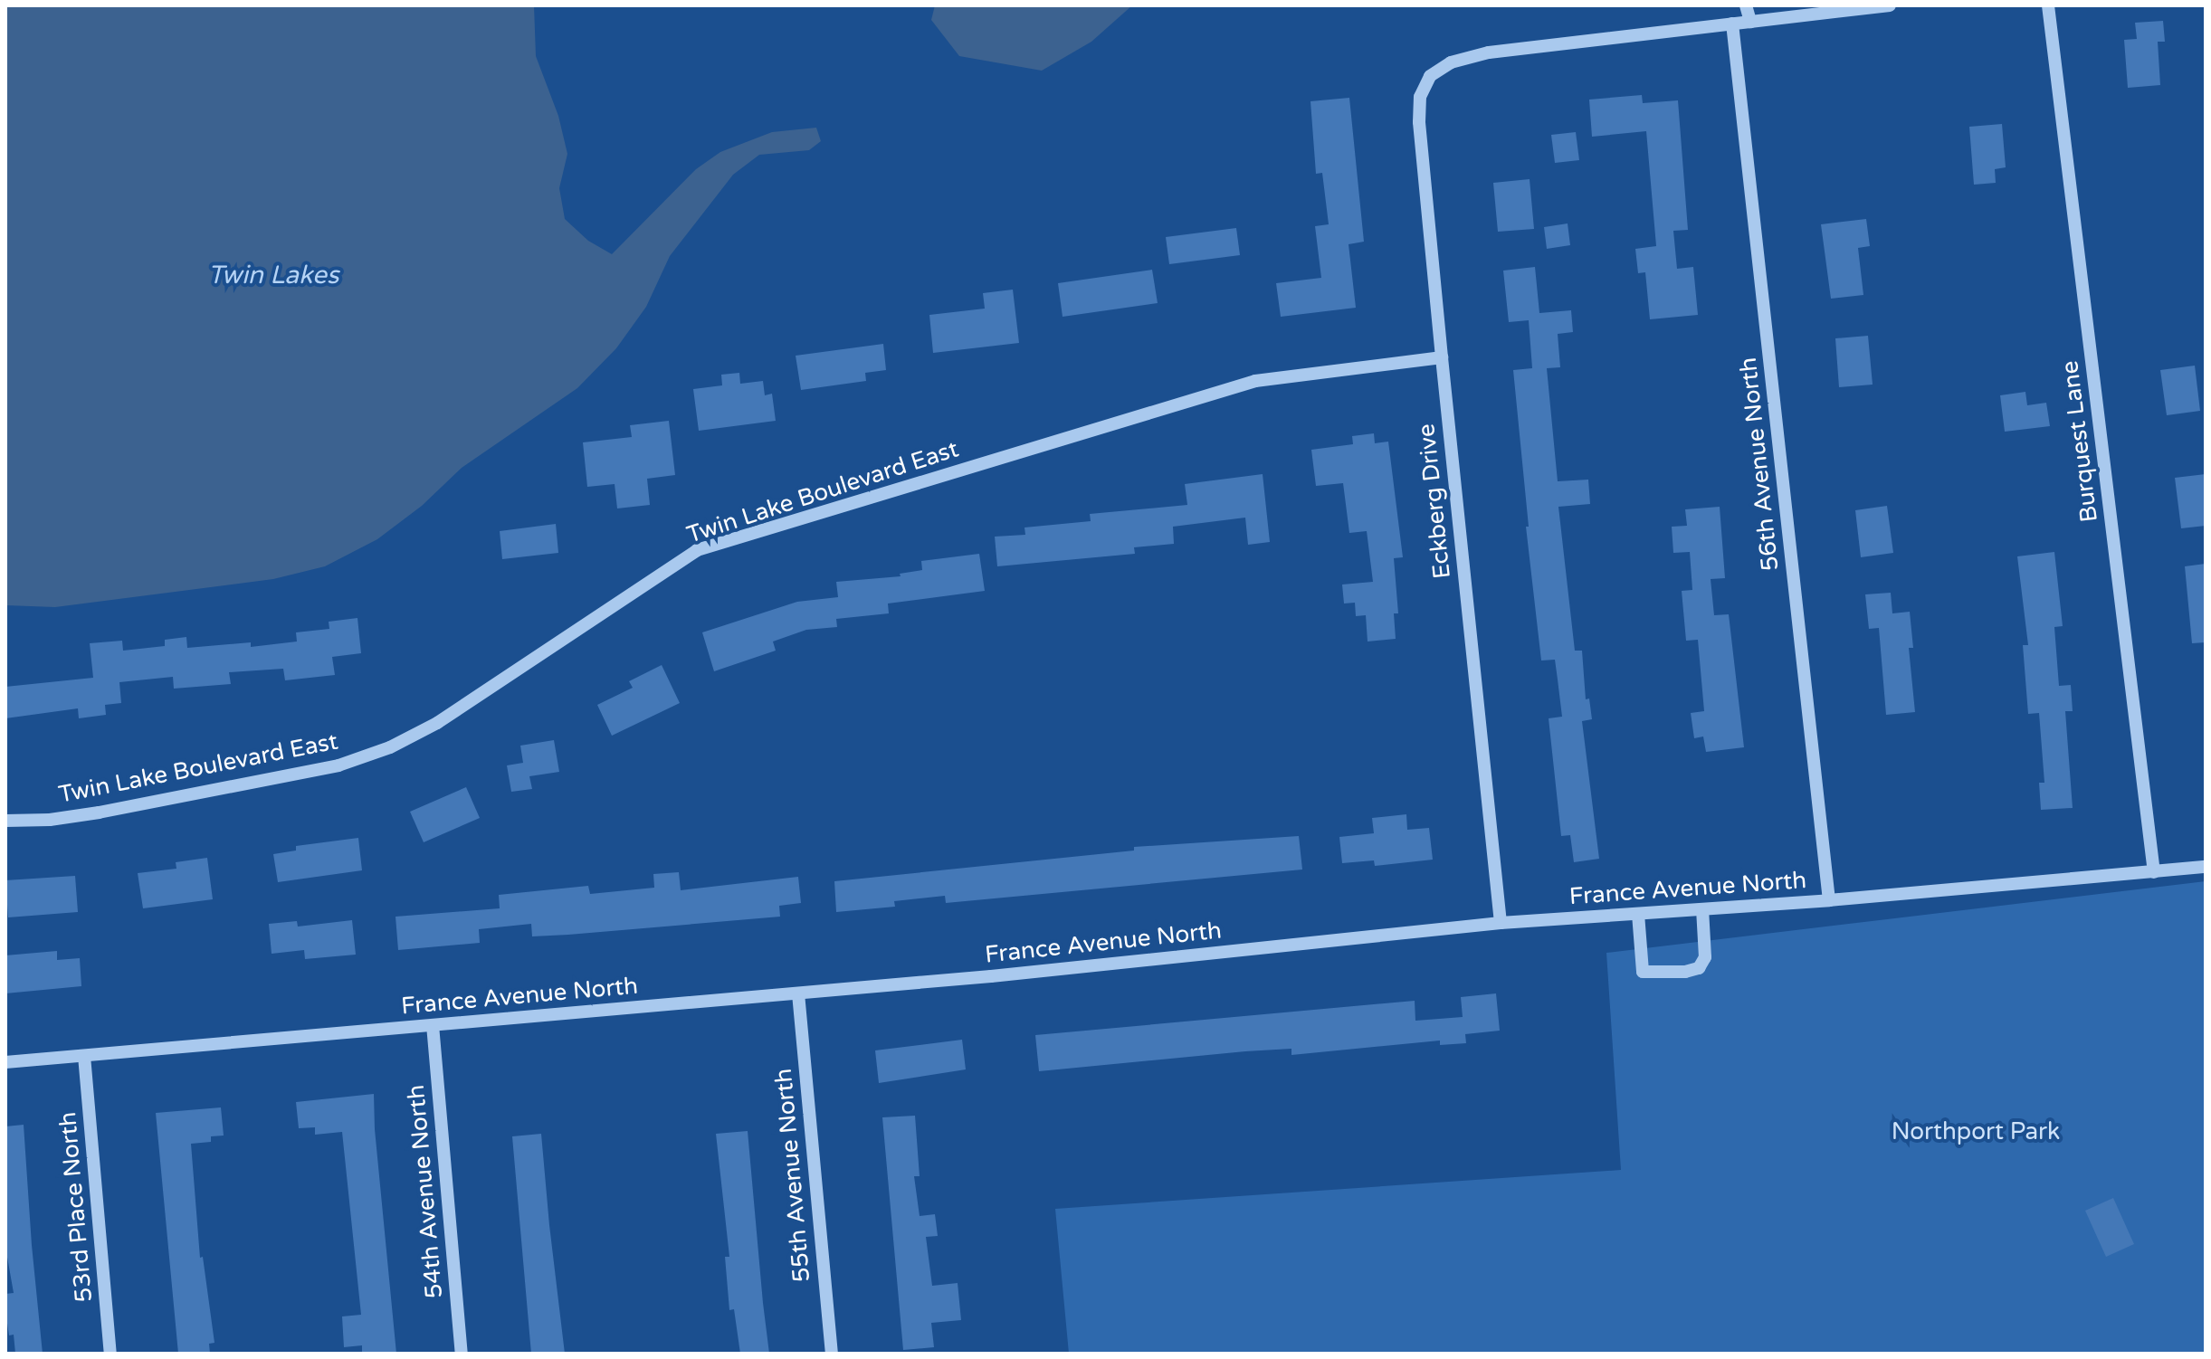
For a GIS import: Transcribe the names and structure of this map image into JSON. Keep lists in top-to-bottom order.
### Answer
{
  "streets": {
    "street": [
      "Burquest Lane",
      "56th Avenue North",
      "Twin Lake Boulevard East",
      "Eckberg Drive",
      "France Avenue North",
      "55th Avenue North",
      "54th Avenue North",
      "53rd Place North"
    ]
  },
  "crossings": [
    ["Burquest Lane", "France Avenue North"],
    ["56th Avenue North", "Eckberg Drive"],
    ["56th Avenue North", "France Avenue North"],
    ["Twin Lake Boulevard East", "Eckberg Drive"],
    ["Eckberg Drive", "France Avenue North"],
    ["France Avenue North", "55th Avenue North"],
    ["France Avenue North", "54th Avenue North"],
    ["France Avenue North", "53rd Place North"]
  ],
  "water": ["Twin Lakes"],
  "parks": ["Northport Park"]
}
